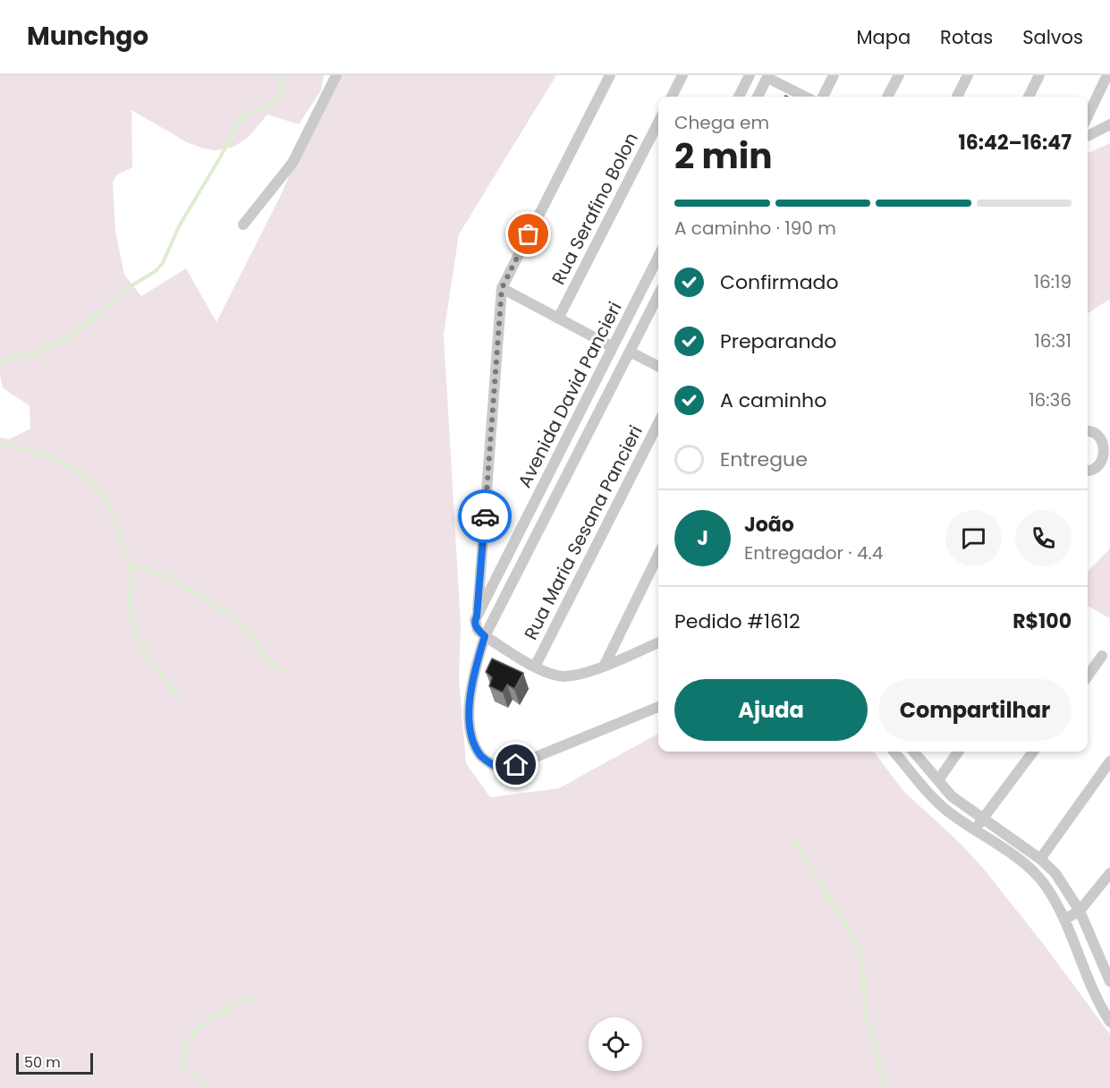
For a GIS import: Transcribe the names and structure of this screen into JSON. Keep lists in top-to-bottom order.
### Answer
{
  "streets": {
    "street": ["Rua Serafino Bolon", "Avenida David Pancieri", "Rua Maria Sesana Pancieri"]
  },
  "scale_bar": "50 m",
  "page": {
    "header": "Munchgo",
    "nav": ["Mapa", "Rotas", "Salvos"],
    "heading": ["2 min", "Chega em", "16:42–16:47"],
    "panel": [
      "João",
      "Entregador · 4.4",
      "Pedido #1612",
      "R$100"
    ],
    "bar": "A caminho · 190 m",
    "list": [
      ["Confirmado", "16:19"],
      ["Preparando", "16:31"],
      ["A caminho", "16:36"],
      "Entregue"
    ],
    "round": "J",
    "buttons": ["Ajuda", "Compartilhar"],
    "scale": "50 m"
  }
}
